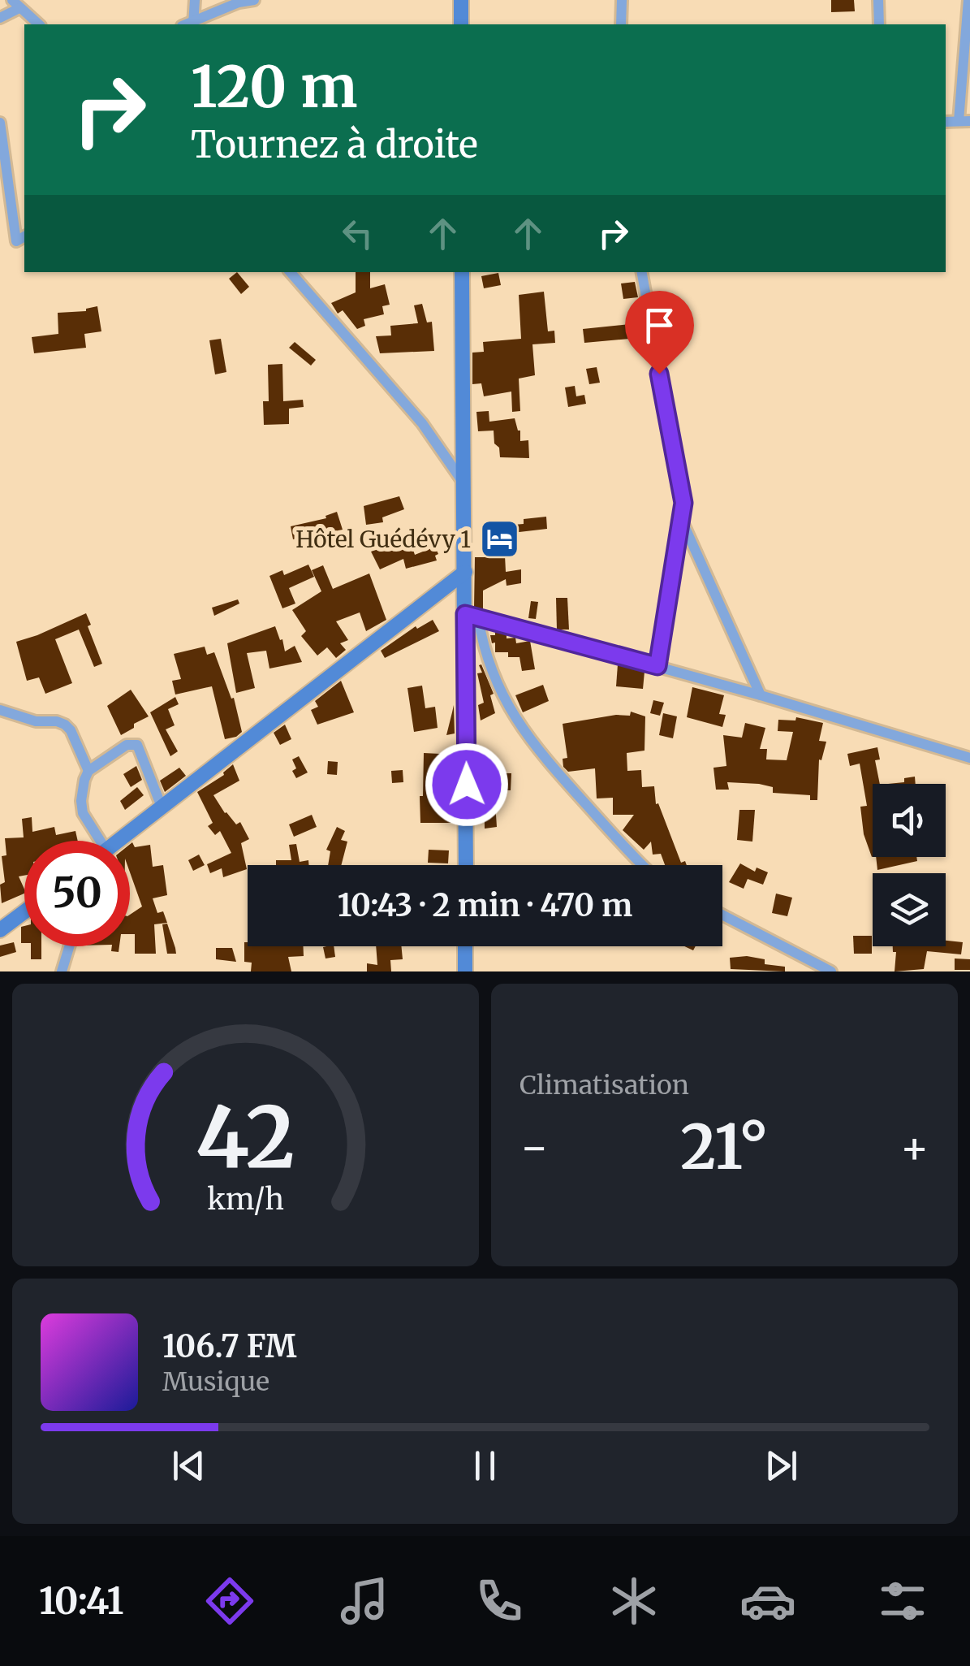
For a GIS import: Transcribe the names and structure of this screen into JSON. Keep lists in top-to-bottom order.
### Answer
{
  "places": {
    "hotel": ["Hôtel Guédévy 1"]
  },
  "page": {
    "turn": ["120 m", "Tournez à droite"],
    "limit": "50",
    "trip": "10:43 · 2 min · 470 m",
    "tile": "Climatisation",
    "heat": ["−", "21°", "+"],
    "song": ["106.7 FM", "Musique"],
    "tabs": "10:41",
    "gauge": ["42", "km/h"]
  }
}
